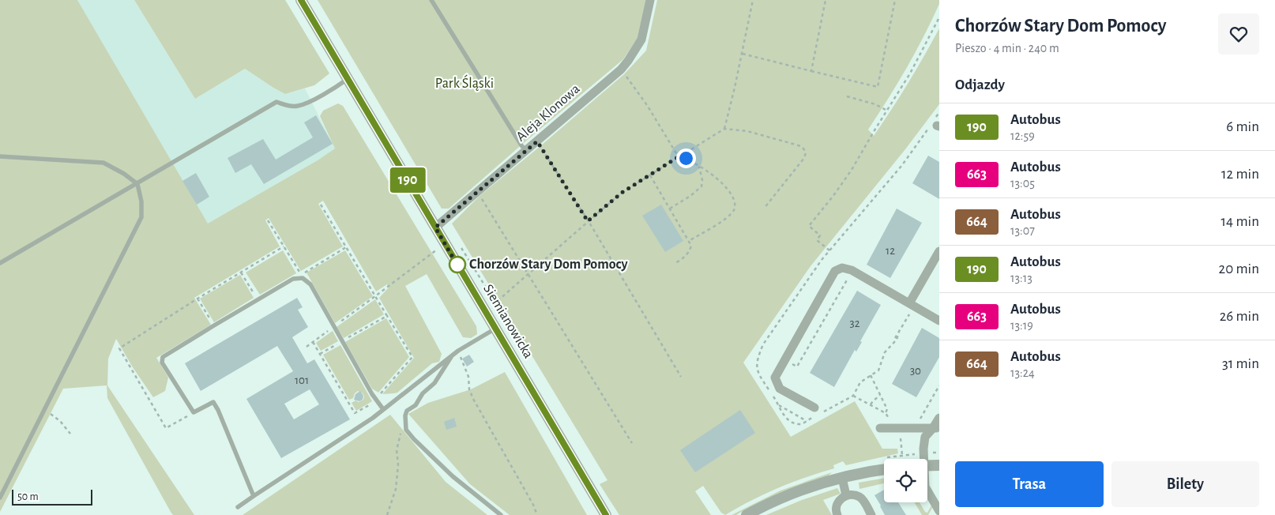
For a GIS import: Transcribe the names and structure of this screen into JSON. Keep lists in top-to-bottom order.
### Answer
{
  "streets": {
    "street": ["Aleja Klonowa", "Siemianowicka"]
  },
  "crossings": [
    ["Aleja Klonowa", "Siemianowicka"]
  ],
  "parks": ["Park Śląski"],
  "places": ["Chorzów Stary Dom Pomocy"],
  "lines": ["bus line 190"],
  "house_numbers": [
    "12",
    "32",
    "30",
    "101"
  ],
  "scale_bar": "50 m",
  "page": {
    "on_map": "190",
    "heading": [
      ["Chorzów Stary Dom Pomocy", "Pieszo · 4 min · 240 m"],
      "Odjazdy"
    ],
    "list": [
      {
        "mark": "190",
        "name": "Autobus",
        "note": "12:59",
        "value": "6 min"
      },
      {
        "mark": "663",
        "name": "Autobus",
        "note": "13:05",
        "value": "12 min"
      },
      {
        "mark": "664",
        "name": "Autobus",
        "note": "13:07",
        "value": "14 min"
      },
      {
        "mark": "190",
        "name": "Autobus",
        "note": "13:13",
        "value": "20 min"
      },
      {
        "mark": "663",
        "name": "Autobus",
        "note": "13:19",
        "value": "26 min"
      },
      {
        "mark": "664",
        "name": "Autobus",
        "note": "13:24",
        "value": "31 min"
      }
    ],
    "buttons": ["Trasa", "Bilety"],
    "scale": "50 m"
  }
}
